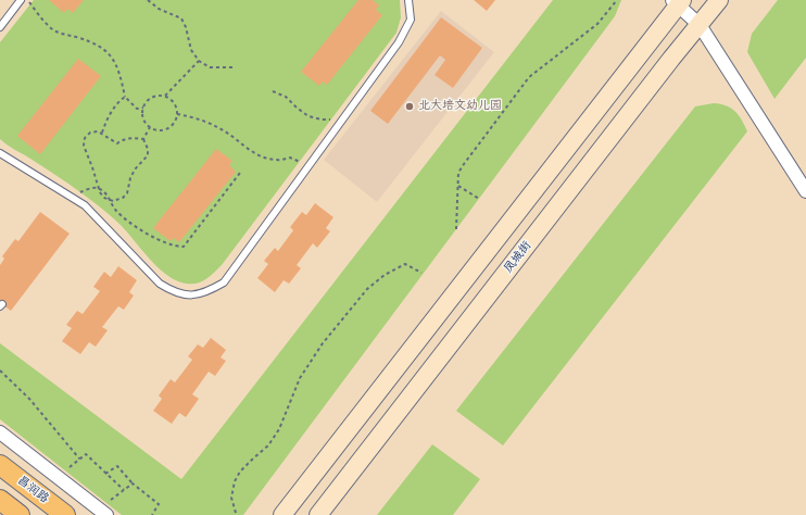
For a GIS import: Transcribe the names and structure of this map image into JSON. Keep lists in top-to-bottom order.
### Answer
{
  "streets": {
    "main road": ["凤城街", "昌润路"]
  },
  "places": ["北大培文幼儿园"]
}
